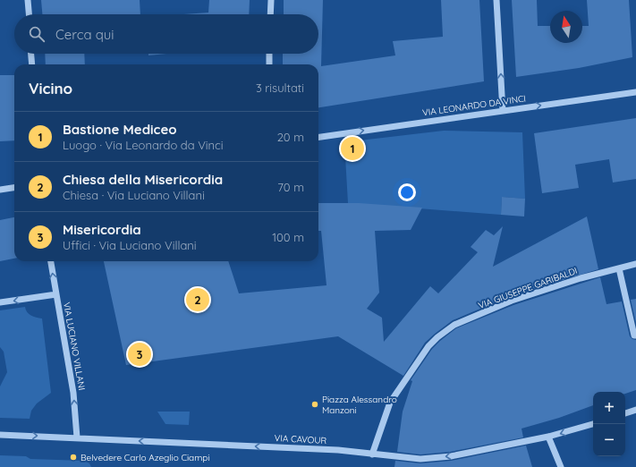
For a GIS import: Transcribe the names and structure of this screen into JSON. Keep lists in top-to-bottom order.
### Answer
{
  "streets": {
    "street": [
      "VIA LEONARDO DA VINCI",
      "VIA GIUSEPPE GARIBALDI",
      "VIA LUCIANO VILLANI",
      "VIA CAVOUR"
    ]
  },
  "crossings": [
    ["VIA GIUSEPPE GARIBALDI", "VIA CAVOUR"],
    ["VIA LUCIANO VILLANI", "VIA CAVOUR"]
  ],
  "one_way": ["VIA LEONARDO DA VINCI", "VIA LUCIANO VILLANI"],
  "places": ["Piazza Alessandro Manzoni", "Belvedere Carlo Azeglio Ciampi"],
  "north": "top",
  "page": {
    "search": "Cerca qui",
    "heading": ["Vicino", "3 risultati"],
    "list": [
      {
        "mark": "1",
        "name": "Bastione Mediceo",
        "note": "Luogo · Via Leonardo da Vinci",
        "value": "20 m"
      },
      {
        "mark": "2",
        "name": "Chiesa della Misericordia",
        "note": "Chiesa · Via Luciano Villani",
        "value": "70 m"
      },
      {
        "mark": "3",
        "name": "Misericordia",
        "note": "Uffici · Via Luciano Villani",
        "value": "100 m"
      }
    ],
    "pins": ["1", "2", "3"],
    "map_buttons": ["+", "−"]
  }
}
